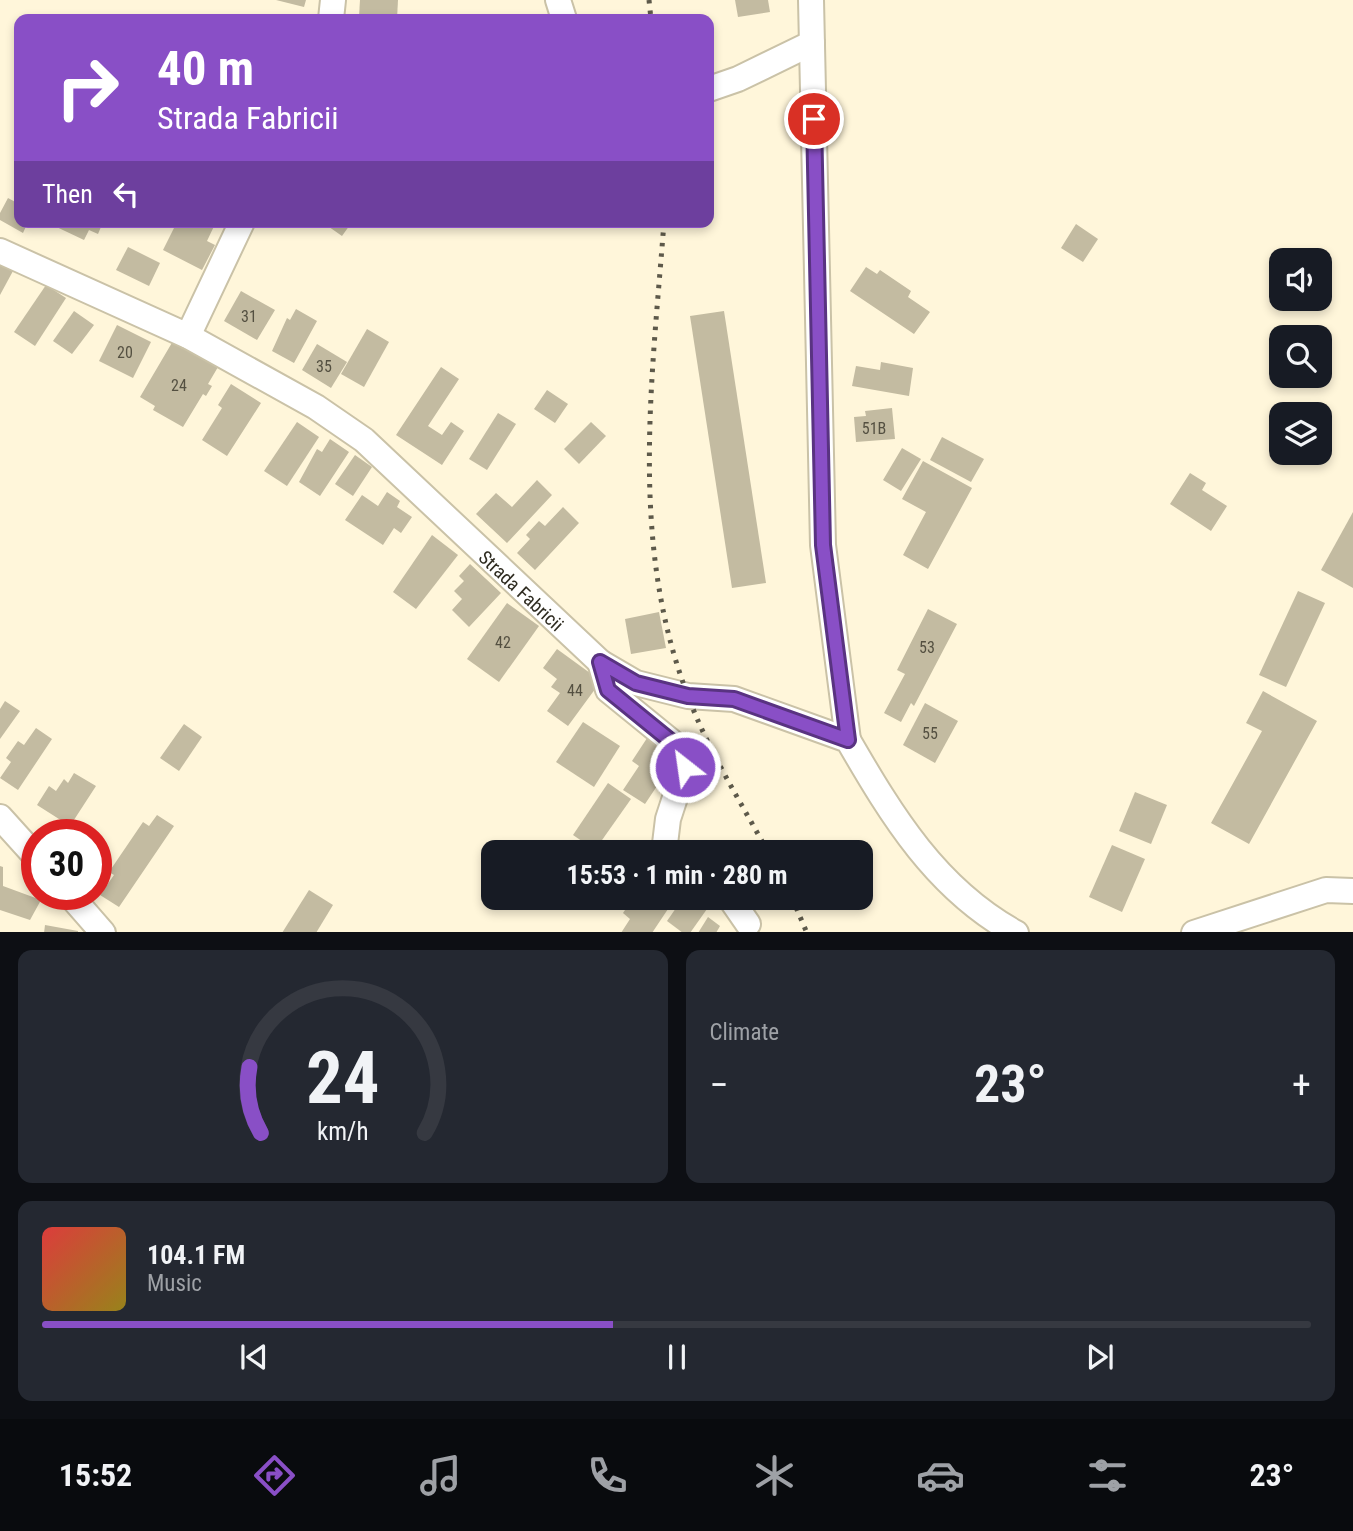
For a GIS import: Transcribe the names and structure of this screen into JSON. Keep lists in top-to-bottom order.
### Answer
{
  "streets": {
    "street": ["Strada Fabricii"]
  },
  "house_numbers": [
    "31",
    "20",
    "35",
    "24",
    "51B",
    "42",
    "53",
    "44",
    "55"
  ],
  "page": {
    "turn": ["40 m", "Strada Fabricii"],
    "then": "Then",
    "limit": "30",
    "trip": "15:53 · 1 min · 280 m",
    "tile": "Climate",
    "heat": ["−", "23°", "+"],
    "song": ["104.1 FM", "Music"],
    "tabs": ["15:52", "23°"],
    "gauge": ["24", "km/h"]
  }
}
